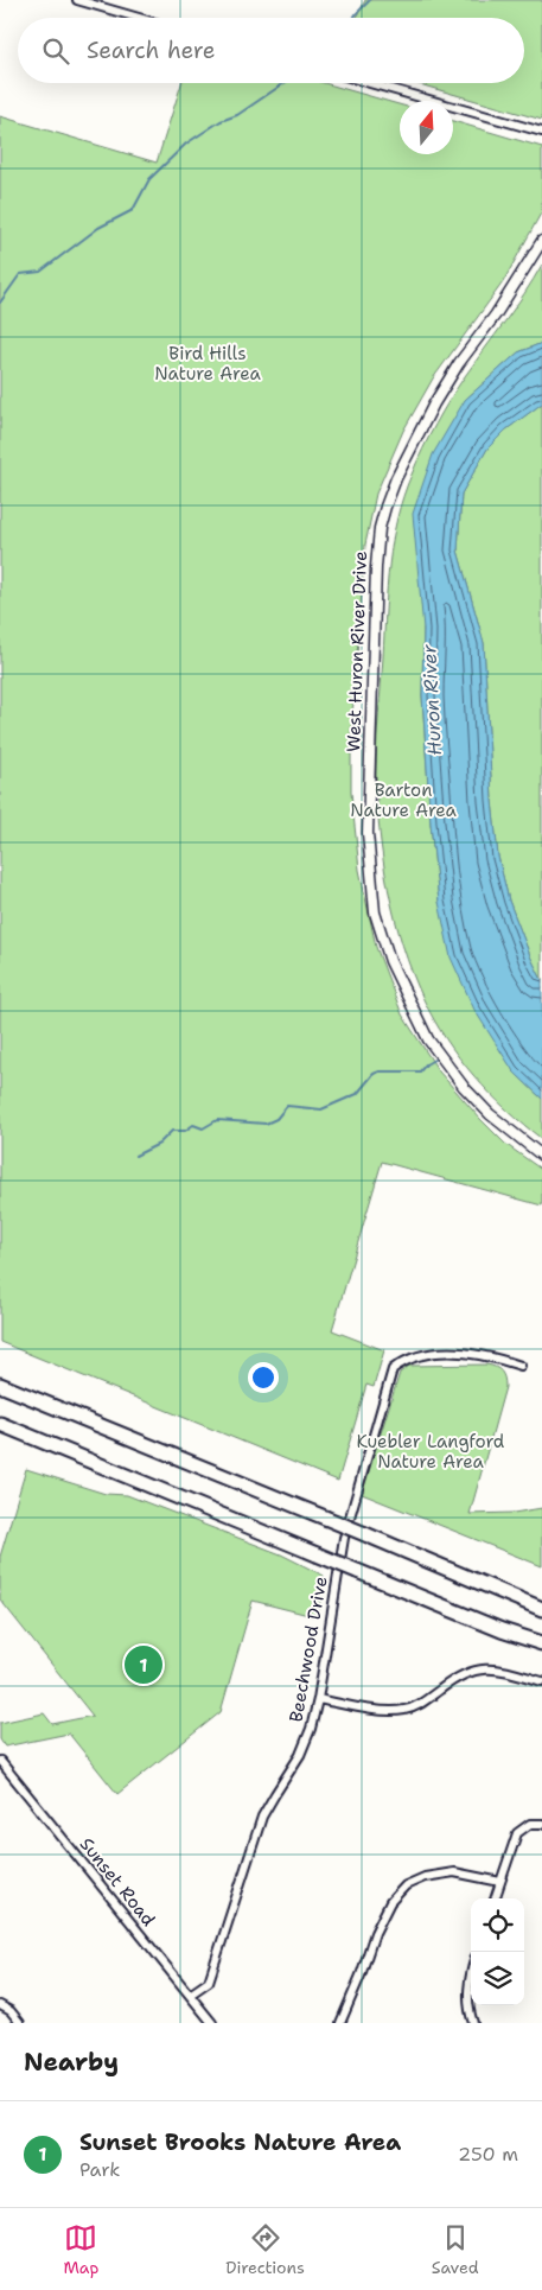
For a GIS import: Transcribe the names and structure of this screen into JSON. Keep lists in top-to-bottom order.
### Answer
{
  "streets": {
    "street": ["West Huron River Drive", "Beechwood Drive", "Sunset Road"]
  },
  "crossings": [
    ["Beechwood Drive", "Sunset Road"]
  ],
  "water": ["Huron River"],
  "parks": ["Bird Hills Nature Area", "Barton Nature Area", "Kuebler Langford Nature Area"],
  "north": "top",
  "page": {
    "search": "Search here",
    "pins": "1",
    "heading": "Nearby",
    "list": [
      {
        "mark": "1",
        "name": "Sunset Brooks Nature Area",
        "note": "Park",
        "value": "250 m"
      }
    ],
    "nav": ["Map", "Directions", "Saved"]
  }
}
